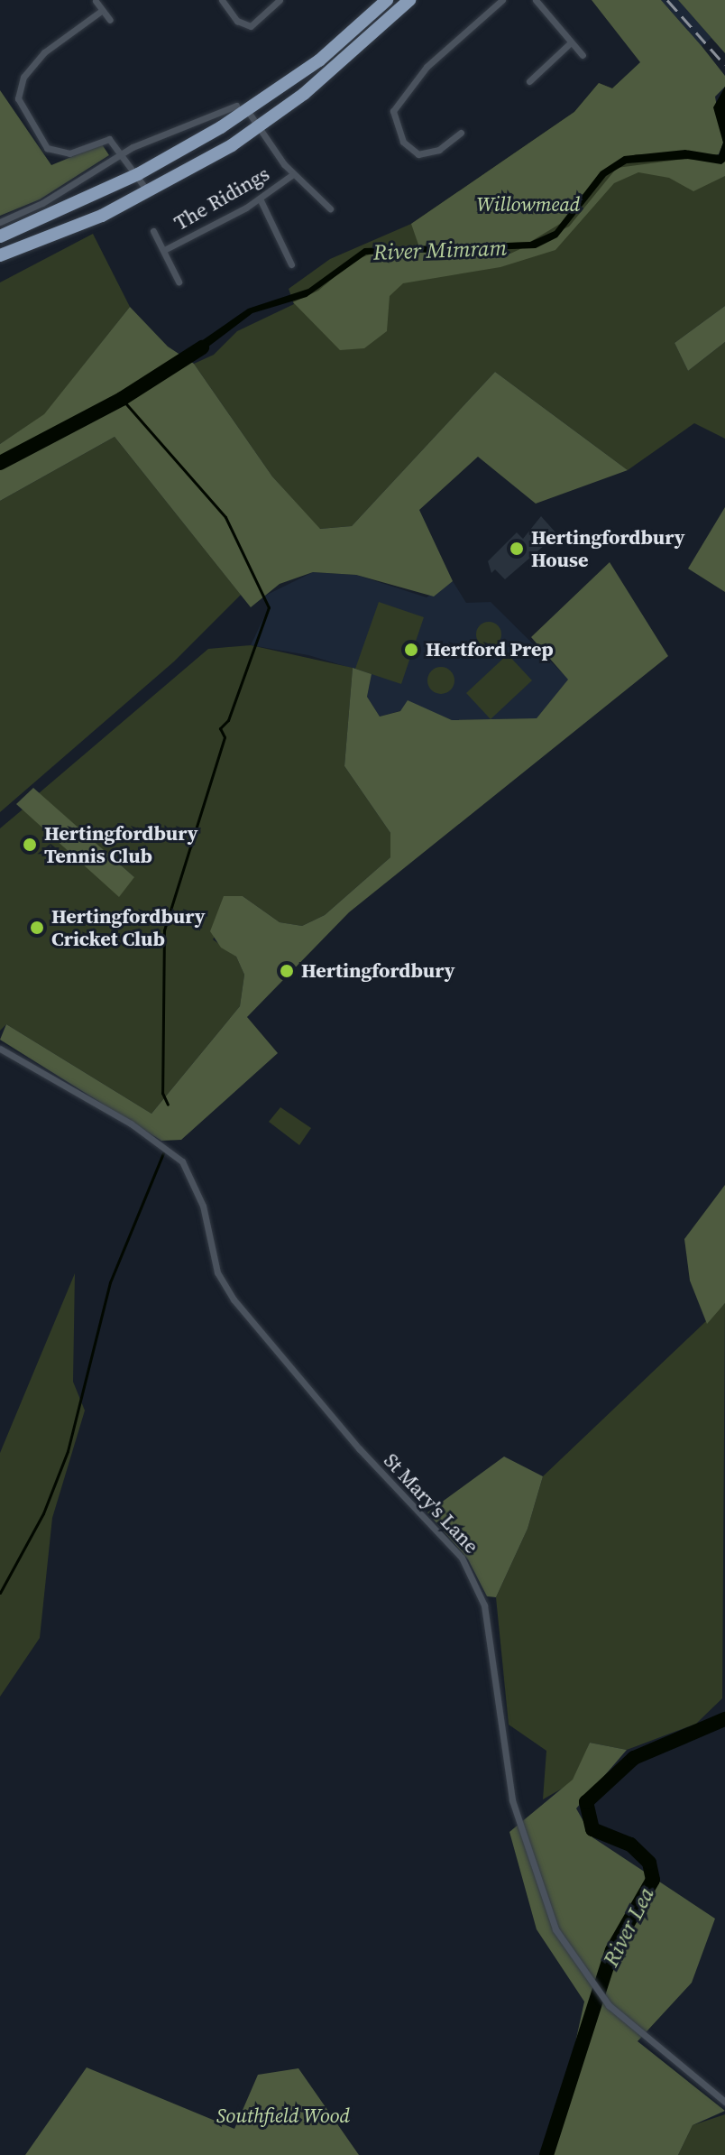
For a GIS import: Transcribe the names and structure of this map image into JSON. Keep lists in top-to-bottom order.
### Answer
{
  "streets": {
    "street": ["The Ridings", "St Mary's Lane"]
  },
  "water": ["River Mimram", "River Lea"],
  "parks": ["Willowmead", "Southfield Wood"],
  "places": [
    "Hertingfordbury House",
    "Hertford Prep",
    "Hertingfordbury Tennis Club",
    "Hertingfordbury Cricket Club",
    "Hertingfordbury"
  ]
}
